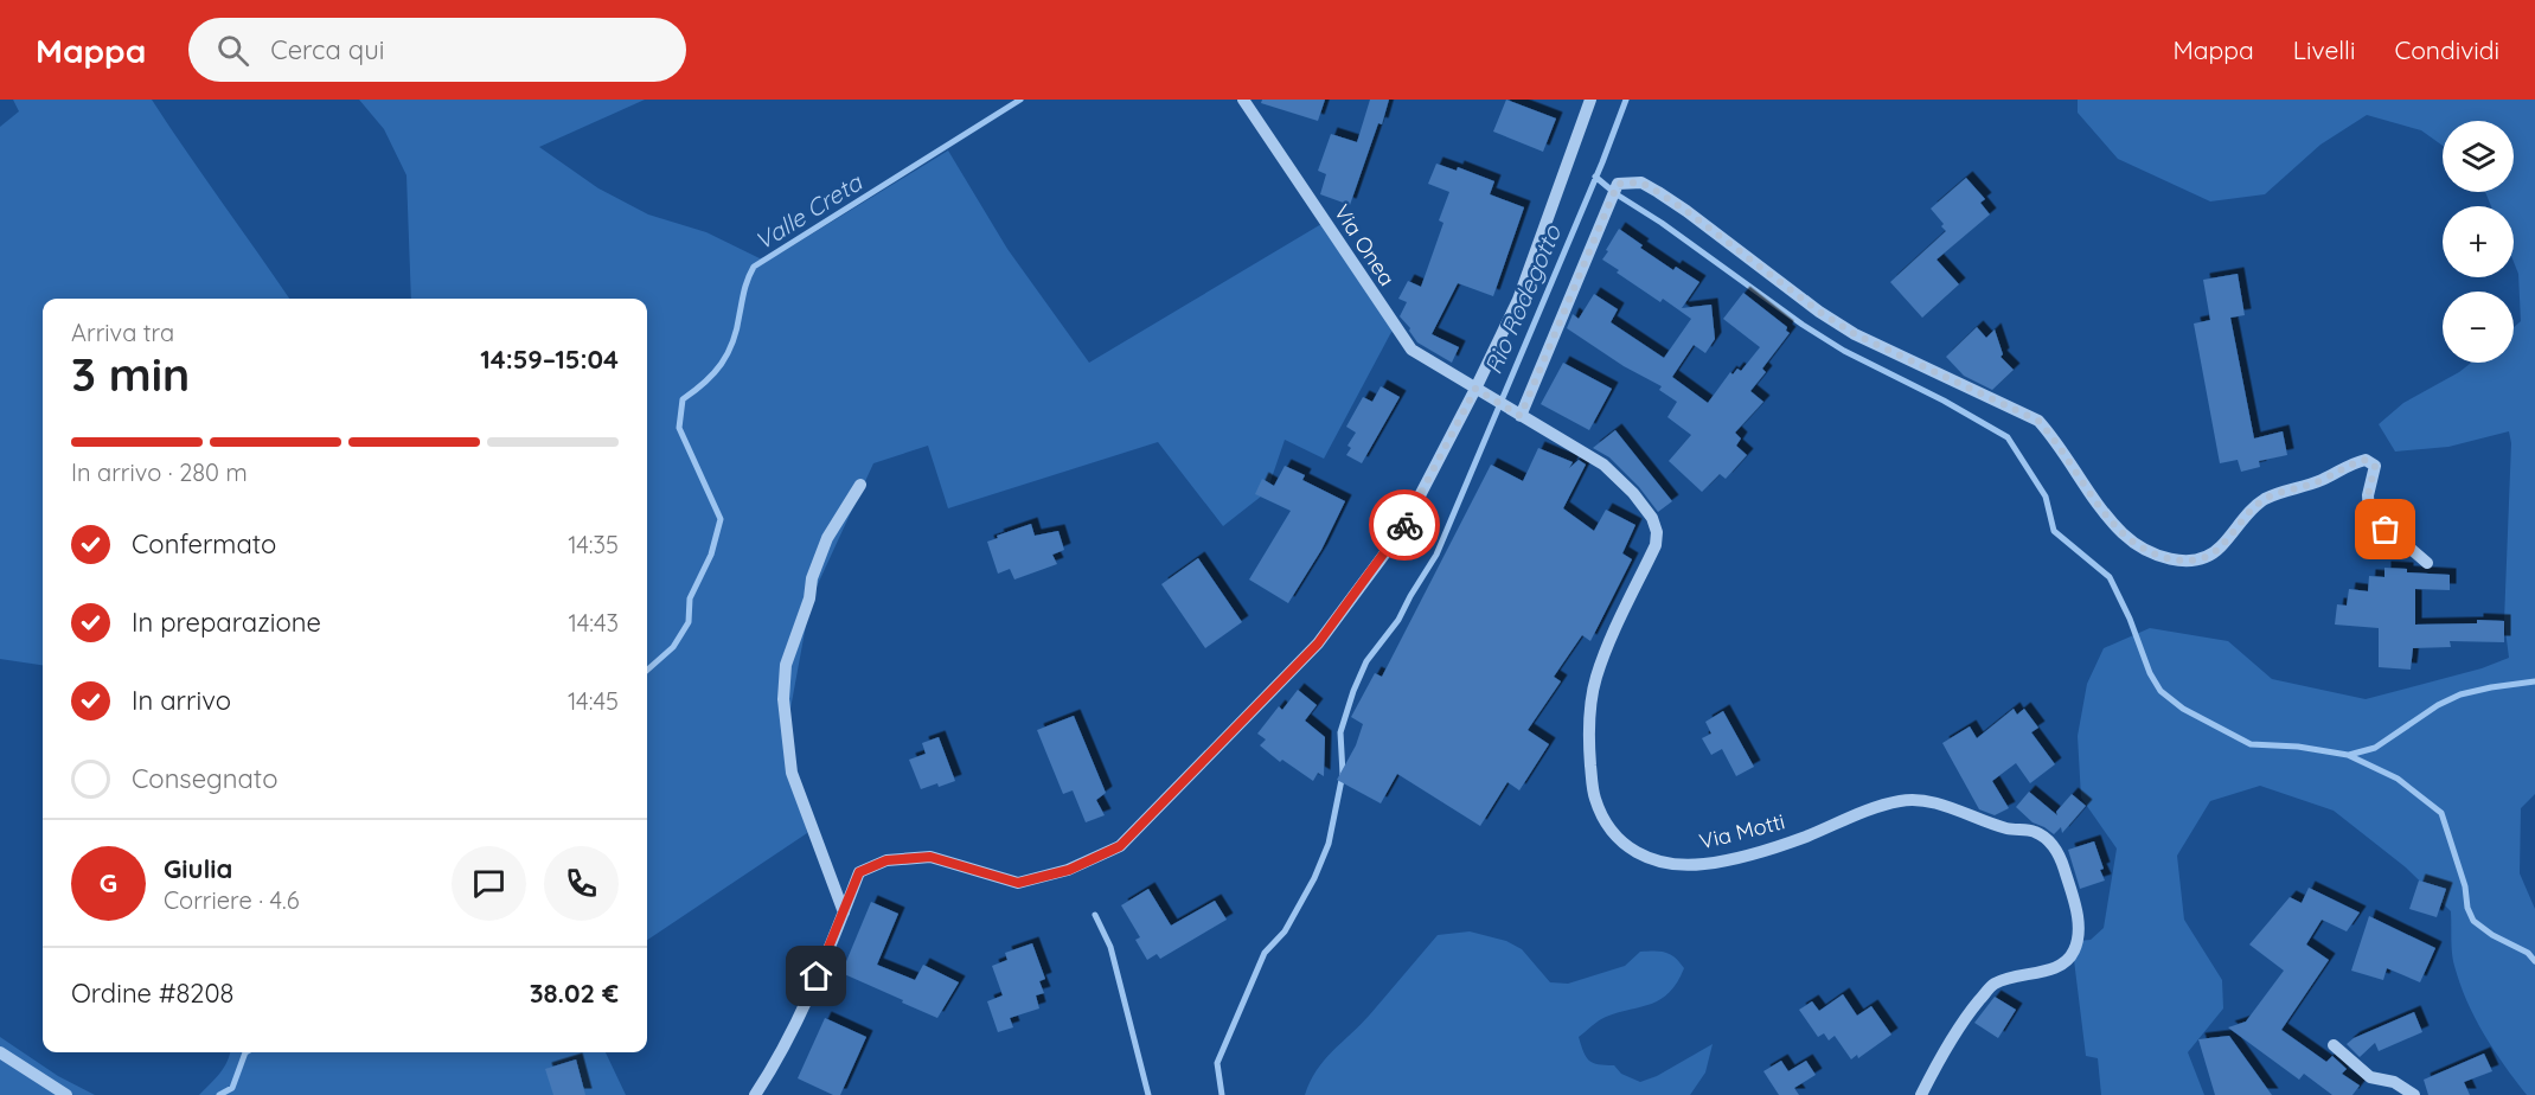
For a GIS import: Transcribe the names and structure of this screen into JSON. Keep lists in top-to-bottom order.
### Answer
{
  "streets": {
    "street": ["Via Onea", "Via Motti"]
  },
  "crossings": [
    ["Via Onea", "Via Motti"]
  ],
  "water": ["Valle Creta", "Rio Rodegotto"],
  "page": {
    "header": "Mappa",
    "search": "Cerca qui",
    "nav": ["Mappa", "Livelli", "Condividi"],
    "map_buttons": ["+", "−"],
    "heading": ["3 min", "Arriva tra", "14:59–15:04"],
    "panel": [
      "Giulia",
      "Corriere · 4.6",
      "Ordine #8208",
      "38.02 €"
    ],
    "bar": "In arrivo · 280 m",
    "list": [
      ["Confermato", "14:35"],
      ["In preparazione", "14:43"],
      ["In arrivo", "14:45"],
      "Consegnato"
    ],
    "round": "G"
  }
}
